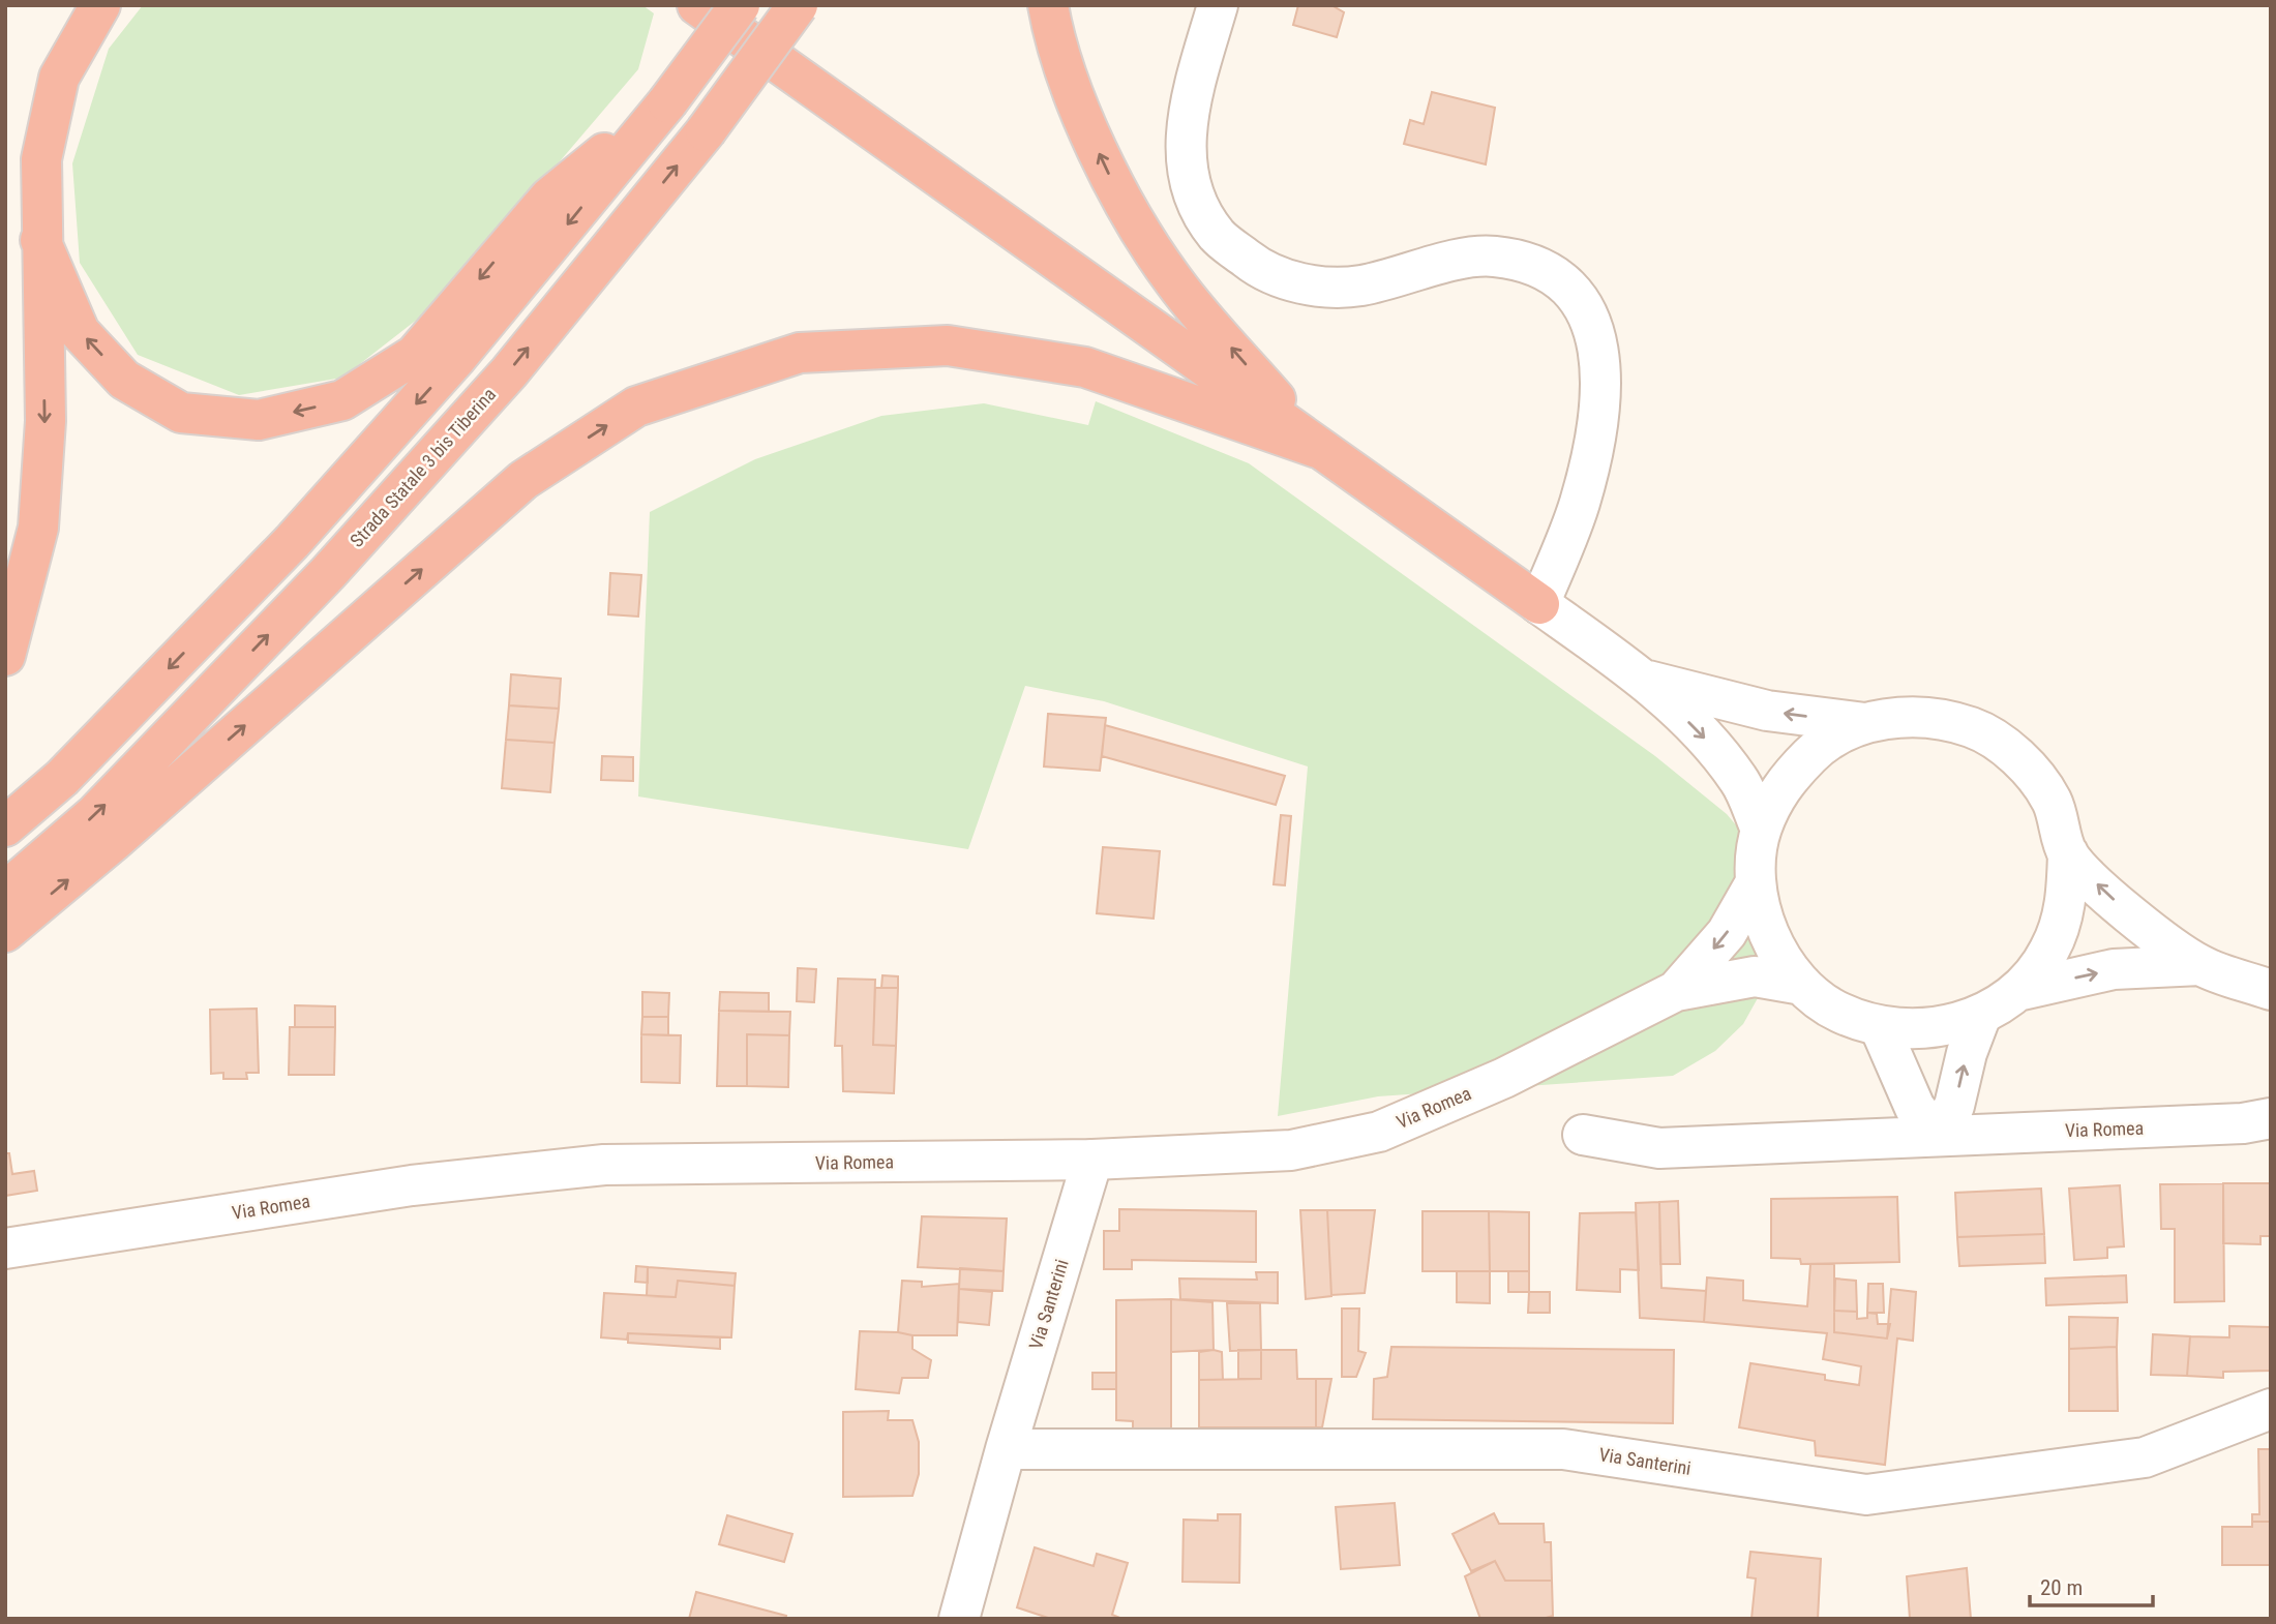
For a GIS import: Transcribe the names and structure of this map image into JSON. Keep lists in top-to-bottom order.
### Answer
{
  "streets": {
    "highway": ["Strada Statale 3 bis Tiberina"],
    "main road": ["Via Romea", "Via Santerini"]
  },
  "crossings": [
    ["Via Romea", "Via Santerini"]
  ],
  "scale_bar": "20 m"
}
